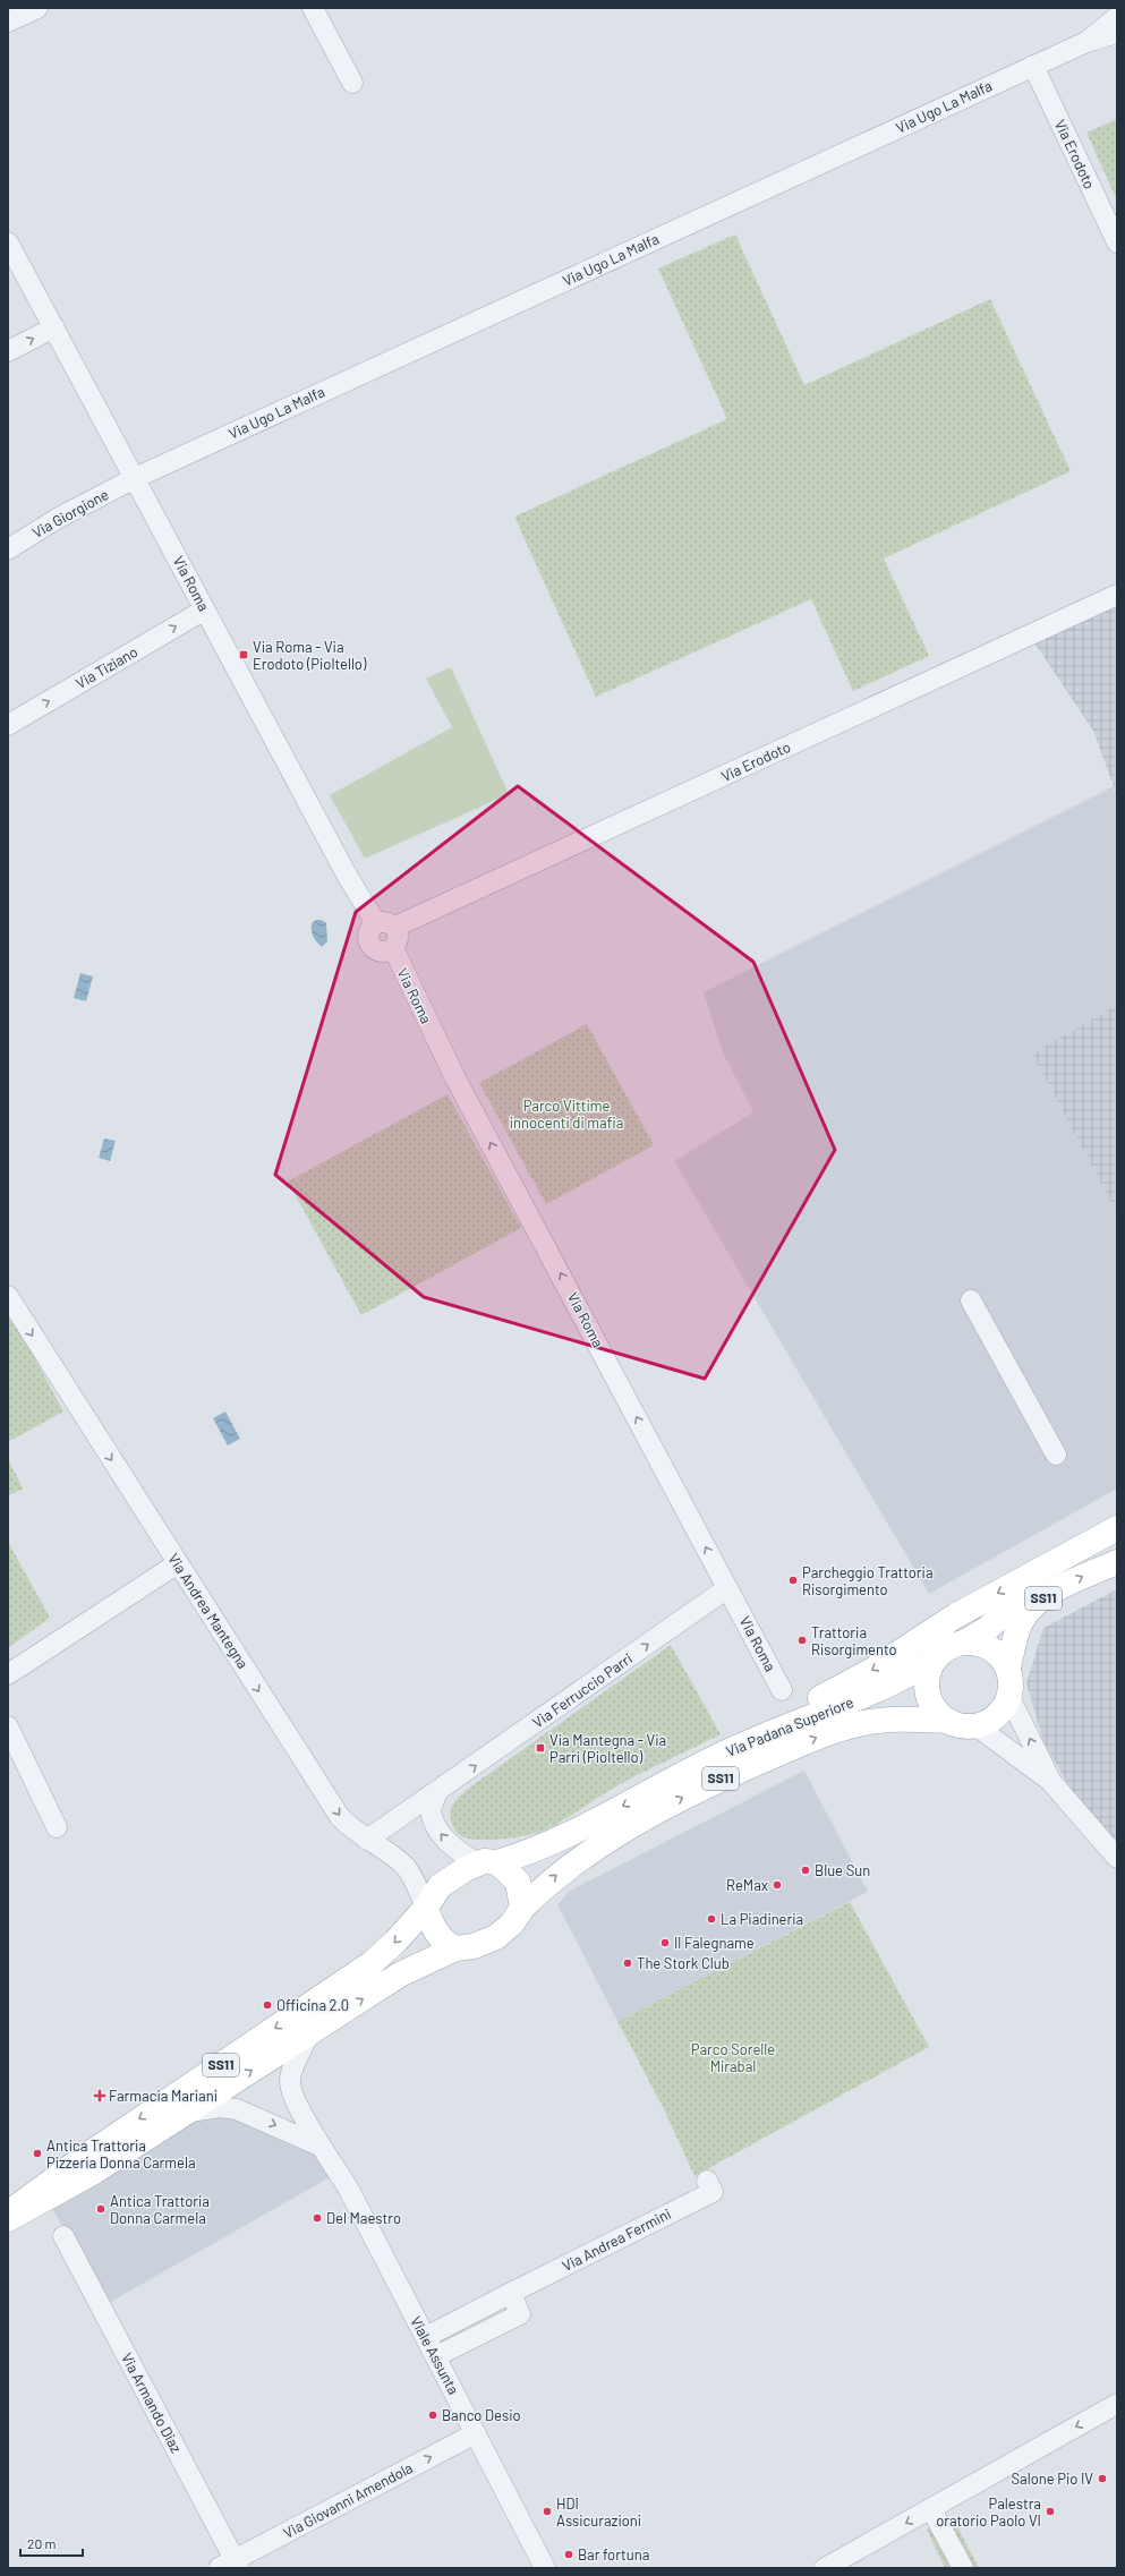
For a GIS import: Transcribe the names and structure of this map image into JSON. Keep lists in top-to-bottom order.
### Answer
{
  "streets": {
    "main road": ["SS11", "Via Padana Superiore"],
    "street": [
      "Via Ugo La Malfa",
      "Via Erodoto",
      "Via Giorgione",
      "Via Roma",
      "Via Tiziano",
      "Via Andrea Mantegna",
      "Via Ferruccio Parri",
      "Via Andrea Fermini",
      "Viale Assunta",
      "Via Armando Diaz",
      "Via Giovanni Amendola"
    ]
  },
  "crossings": [
    ["Via Ugo La Malfa", "Via Erodoto"],
    ["Via Ugo La Malfa", "Via Giorgione"],
    ["Via Ugo La Malfa", "Via Roma"],
    ["Via Erodoto", "Via Roma"],
    ["Via Giorgione", "Via Roma"],
    ["Via Roma", "Via Tiziano"],
    ["Via Roma", "Via Ferruccio Parri"],
    ["SS11", "Via Andrea Mantegna"],
    ["SS11", "Via Padana Superiore"],
    ["SS11", "Viale Assunta"],
    ["Via Andrea Mantegna", "Via Ferruccio Parri"],
    ["Via Andrea Mantegna", "Via Padana Superiore"],
    ["Via Andrea Fermini", "Viale Assunta"],
    ["Viale Assunta", "Via Giovanni Amendola"],
    ["Via Armando Diaz", "Via Giovanni Amendola"]
  ],
  "one_way": [
    "Via Roma",
    "Via Tiziano",
    "Via Andrea Mantegna",
    "Via Ferruccio Parri",
    "Via Giovanni Amendola"
  ],
  "parks": ["Parco Vittime innocenti di mafia", "Parco Sorelle Mirabal"],
  "places": {
    "transit": ["Via Roma - Via Erodoto (Pioltello)", "Via Mantegna - Via Parri (Pioltello)"],
    "other": [
      "Parcheggio Trattoria Risorgimento",
      "Trattoria Risorgimento",
      "Blue Sun",
      "ReMax",
      "La Piadineria",
      "Il Falegname",
      "The Stork Club",
      "Officina 2.0",
      "Antica Trattoria Pizzeria Donna Carmela",
      "Antica Trattoria Donna Carmela",
      "Del Maestro",
      "Banco Desio",
      "Salone Pio IV",
      "HDI Assicurazioni",
      "Palestra oratorio Paolo VI",
      "Bar fortuna"
    ],
    "health": ["Farmacia Mariani"]
  },
  "scale_bar": "20 m"
}
